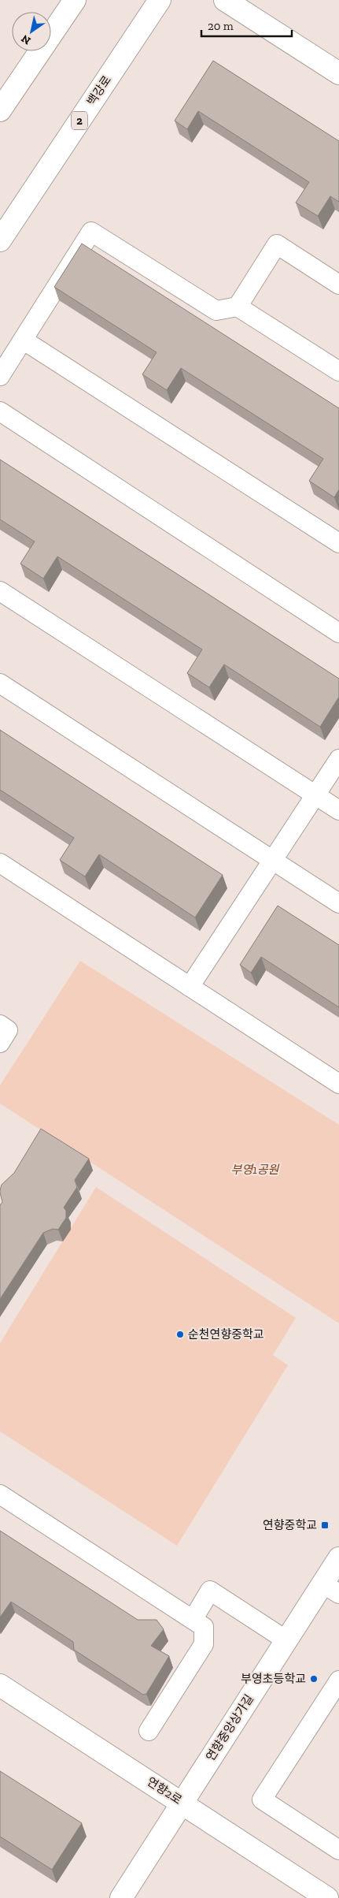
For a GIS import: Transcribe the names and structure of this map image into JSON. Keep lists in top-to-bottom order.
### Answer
{
  "streets": {
    "street": [
      "백강로",
      "2",
      "연향중앙상가길",
      "연향2로"
    ]
  },
  "crossings": [
    ["연향중앙상가길", "연향2로"]
  ],
  "parks": ["부영1공원"],
  "places": {
    "other": ["순천연향중학교", "부영초등학교"],
    "transit": ["연향중학교"]
  },
  "scale_bar": "20 m",
  "north": "bottom left"
}
